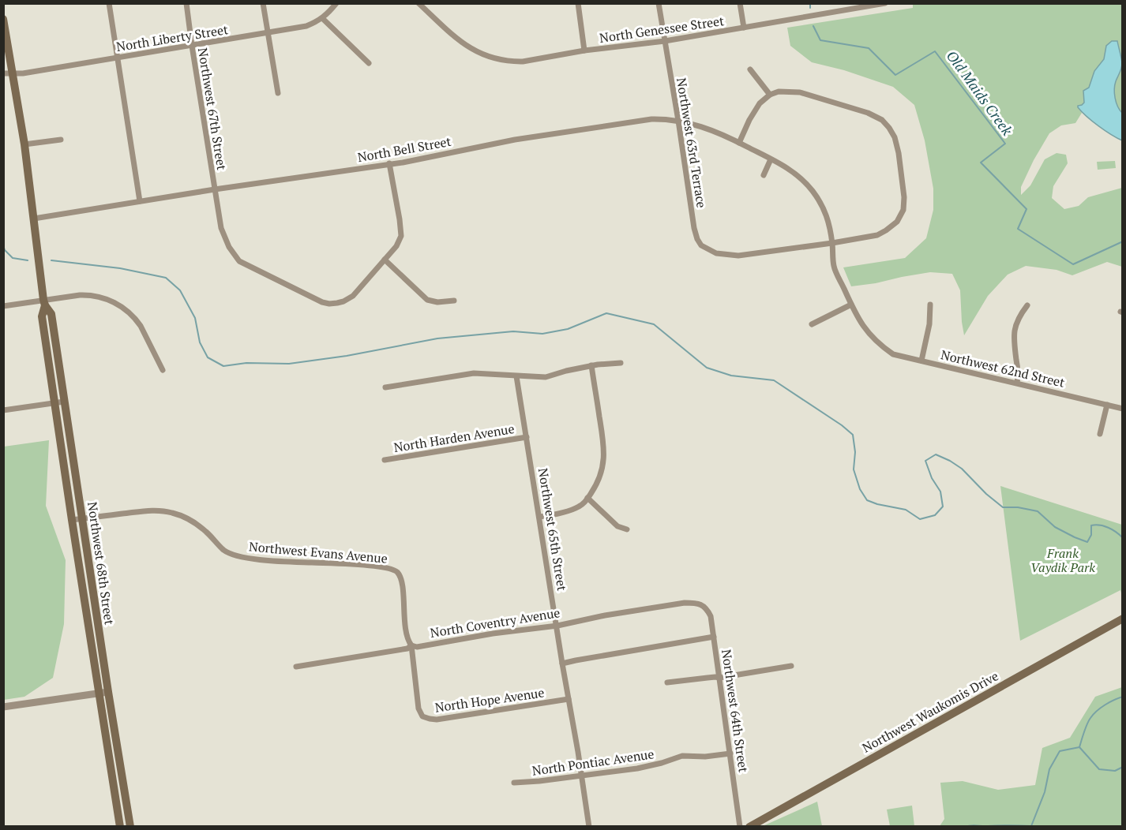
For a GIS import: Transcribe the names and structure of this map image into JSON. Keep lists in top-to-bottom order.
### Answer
{
  "streets": {
    "main road": ["Northwest 68th Street", "Northwest Waukomis Drive"],
    "street": [
      "North Genessee Street",
      "North Liberty Street",
      "Northwest 67th Street",
      "Northwest 63rd Terrace",
      "North Bell Street",
      "Northwest 62nd Street",
      "North Harden Avenue",
      "Northwest 65th Street",
      "Northwest Evans Avenue",
      "North Coventry Avenue",
      "North Hope Avenue",
      "Northwest 64th Street",
      "North Pontiac Avenue"
    ]
  },
  "crossings": [
    ["North Genessee Street", "Northwest 63rd Terrace"],
    ["North Liberty Street", "Northwest 67th Street"],
    ["North Liberty Street", "Northwest 68th Street"],
    ["Northwest 67th Street", "North Bell Street"],
    ["Northwest 63rd Terrace", "North Bell Street"],
    ["North Bell Street", "Northwest 62nd Street"],
    ["North Bell Street", "Northwest 68th Street"],
    ["North Harden Avenue", "Northwest 65th Street"],
    ["Northwest 65th Street", "North Coventry Avenue"],
    ["Northwest 65th Street", "North Hope Avenue"],
    ["Northwest 65th Street", "North Pontiac Avenue"],
    ["Northwest Evans Avenue", "Northwest 68th Street"],
    ["Northwest Evans Avenue", "North Coventry Avenue"],
    ["Northwest Evans Avenue", "North Hope Avenue"],
    ["North Coventry Avenue", "North Hope Avenue"],
    ["North Coventry Avenue", "Northwest 64th Street"],
    ["Northwest 64th Street", "North Pontiac Avenue"]
  ],
  "water": ["Old Maids Creek"],
  "parks": ["Frank Vaydik Park"]
}
